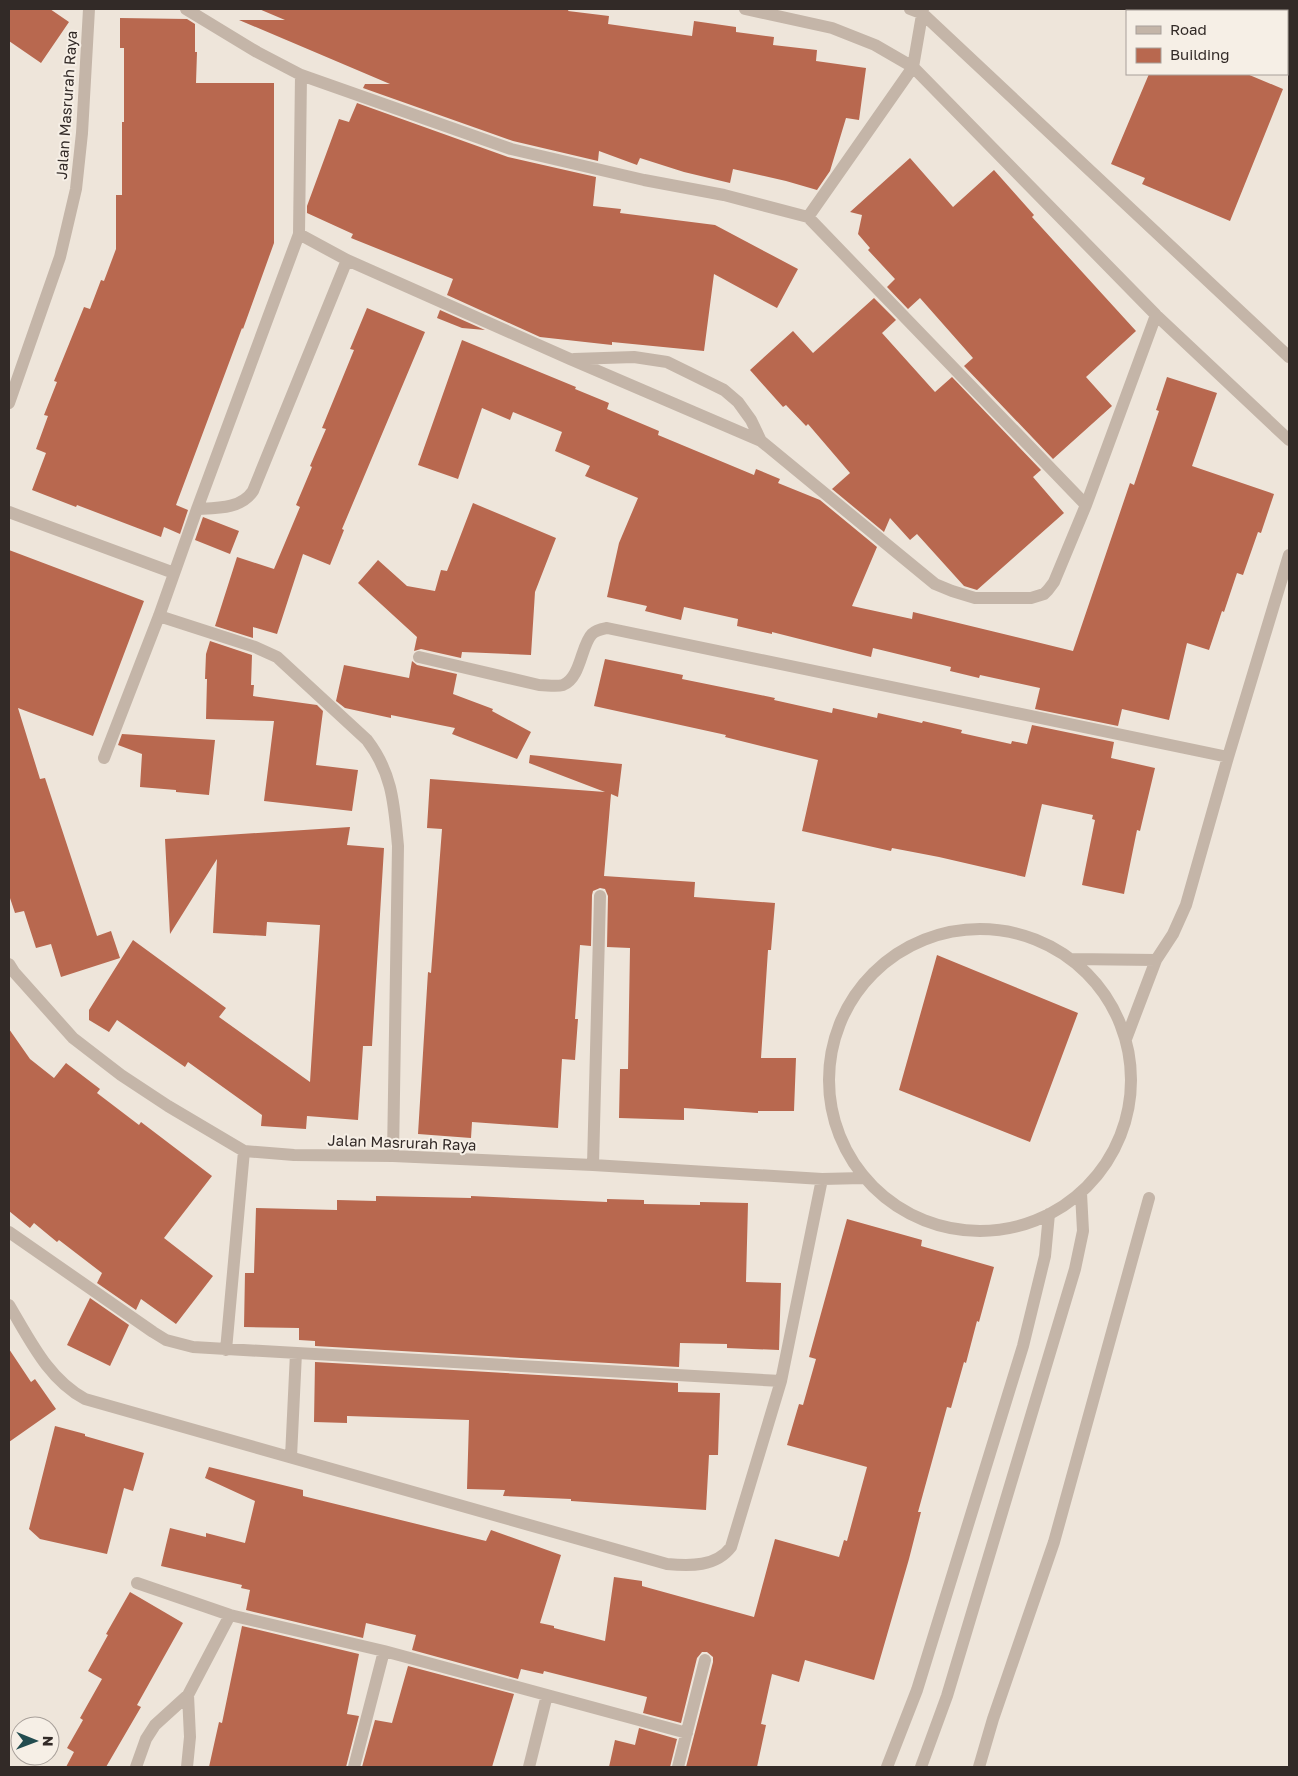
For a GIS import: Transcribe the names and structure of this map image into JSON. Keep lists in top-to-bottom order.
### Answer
{
  "streets": {
    "street": ["Jalan Masrurah Raya"]
  },
  "legend": ["Road", "Building"],
  "north": "right"
}
